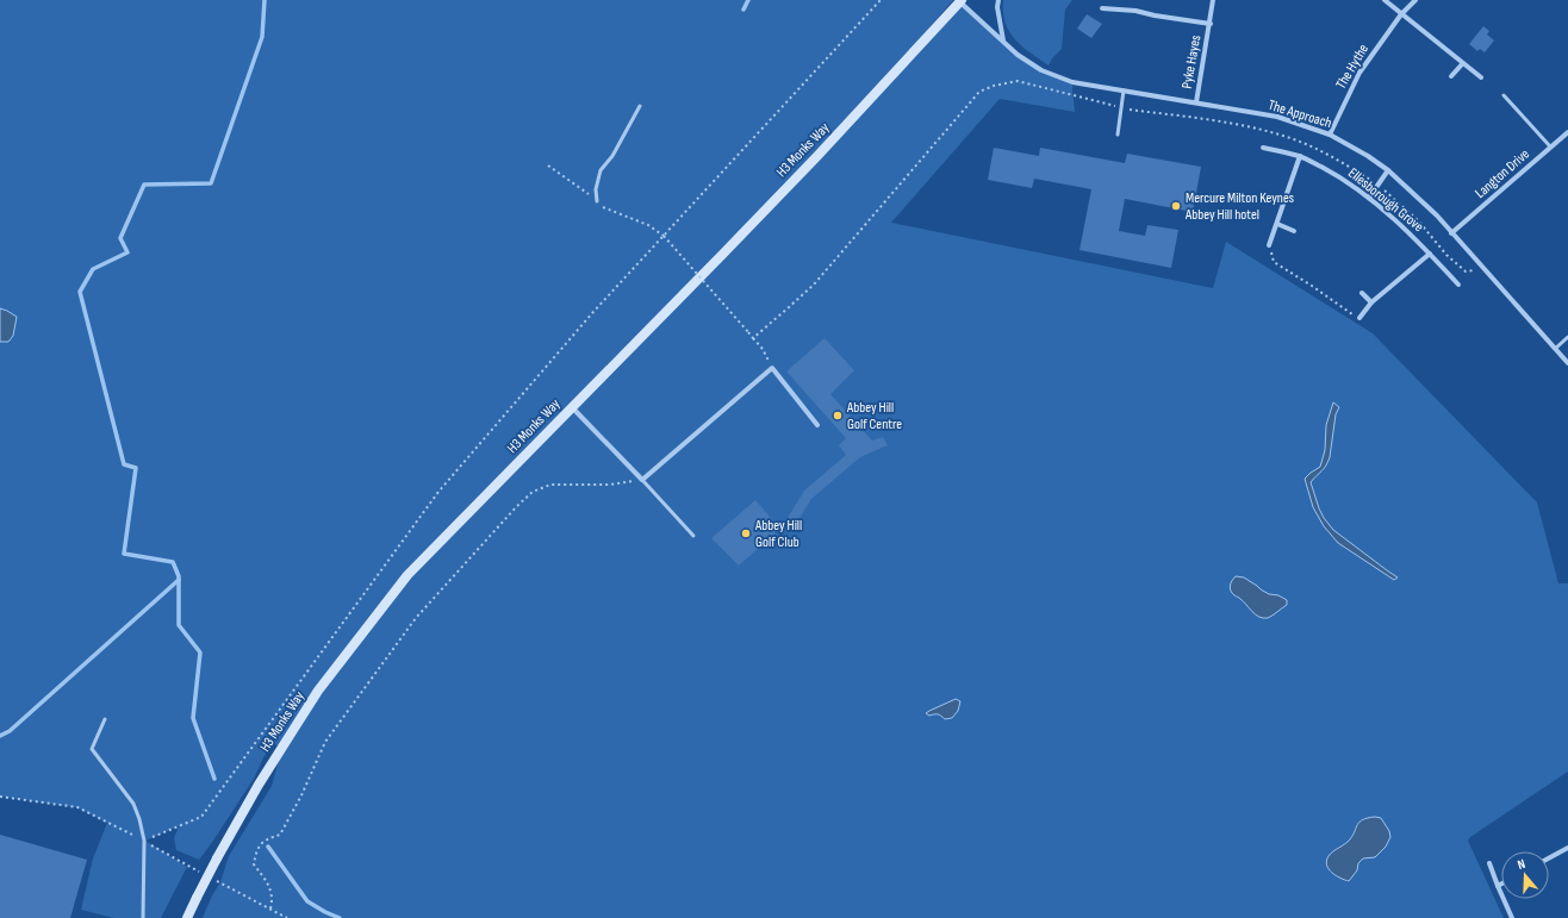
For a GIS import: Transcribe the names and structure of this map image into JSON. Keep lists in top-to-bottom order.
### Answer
{
  "streets": {
    "street": [
      "Pyke Hayes",
      "The Hythe",
      "The Approach",
      "H3 Monks Way",
      "Langton Drive",
      "Ellesborough Grove"
    ]
  },
  "crossings": [
    ["Pyke Hayes", "The Approach"],
    ["The Hythe", "The Approach"],
    ["The Approach", "H3 Monks Way"],
    ["The Approach", "Langton Drive"]
  ],
  "places": ["Mercure Milton Keynes Abbey Hill hotel", "Abbey Hill Golf Centre", "Abbey Hill Golf Club"],
  "north": "top"
}
